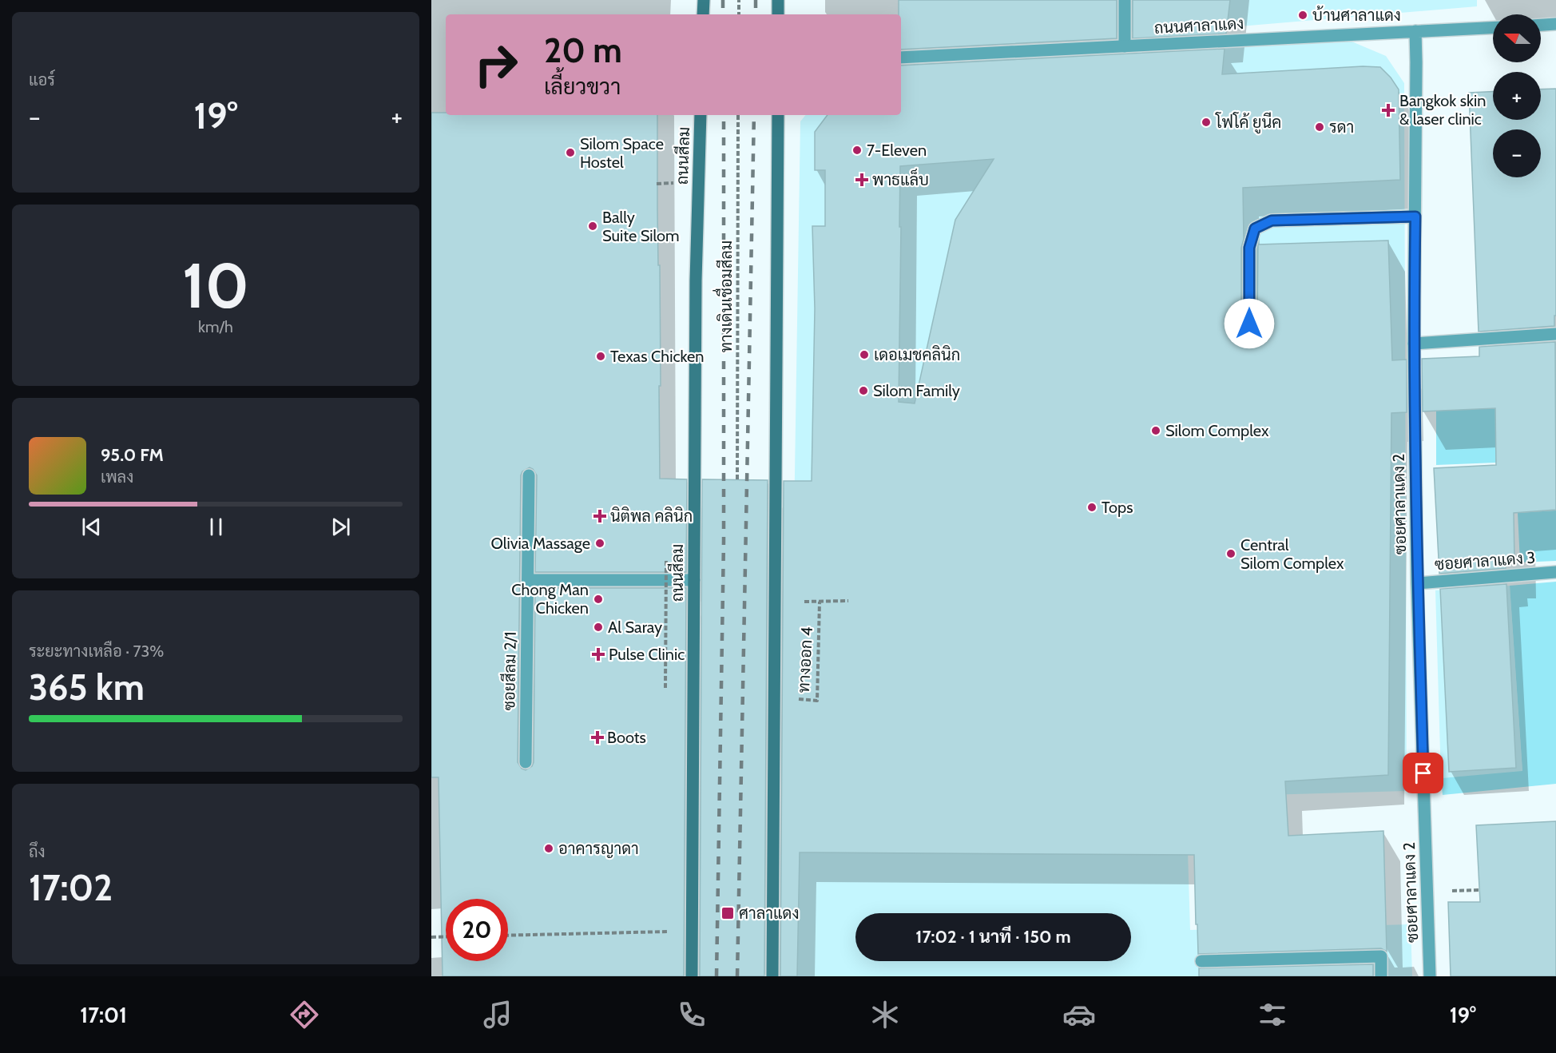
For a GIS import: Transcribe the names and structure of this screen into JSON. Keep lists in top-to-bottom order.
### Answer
{
  "streets": {
    "main road": ["ถนนสีลม"],
    "street": [
      "ถนนศาลาแดง",
      "ซอยศาลาแดง 2",
      "ซอยศาลาแดง 3",
      "ซอยสีลม 2/1"
    ],
    "path": ["ทางเดินเชื่อมสีลม", "ทางออก 4"]
  },
  "crossings": [
    ["ถนนศาลาแดง", "ซอยศาลาแดง 2"],
    ["ซอยศาลาแดง 2", "ซอยศาลาแดง 3"]
  ],
  "places": {
    "other": [
      "บ้านศาลาแดง",
      "โฟโค้ ยูนีค",
      "รดา",
      "7-Eleven",
      "Silom Space Hostel",
      "Bally Suite Silom",
      "เดอเมชคลินิก",
      "Texas Chicken",
      "Silom Family",
      "Silom Complex",
      "Tops",
      "Olivia Massage",
      "Central Silom Complex",
      "Chong Man Chicken",
      "Al Saray",
      "อาคารญาดา"
    ],
    "health": [
      "Bangkok skin & laser clinic",
      "พาธแล็บ",
      "นิติพล คลินิก",
      "Pulse Clinic",
      "Boots"
    ],
    "transit": ["ศาลาแดง"]
  },
  "north": "left",
  "page": {
    "tile": [
      "แอร์",
      ["10", "km/h"],
      ["ระยะทางเหลือ · 73%", "365 km"],
      ["ถึง", "17:02"]
    ],
    "map_buttons": ["+", "−"],
    "turn": ["20 m", "เลี้ยวขวา"],
    "heat": ["−", "19°", "+"],
    "song": ["95.0 FM", "เพลง"],
    "limit": "20",
    "trip": "17:02 · 1 นาที · 150 m",
    "tabs": ["17:01", "19°"]
  }
}
